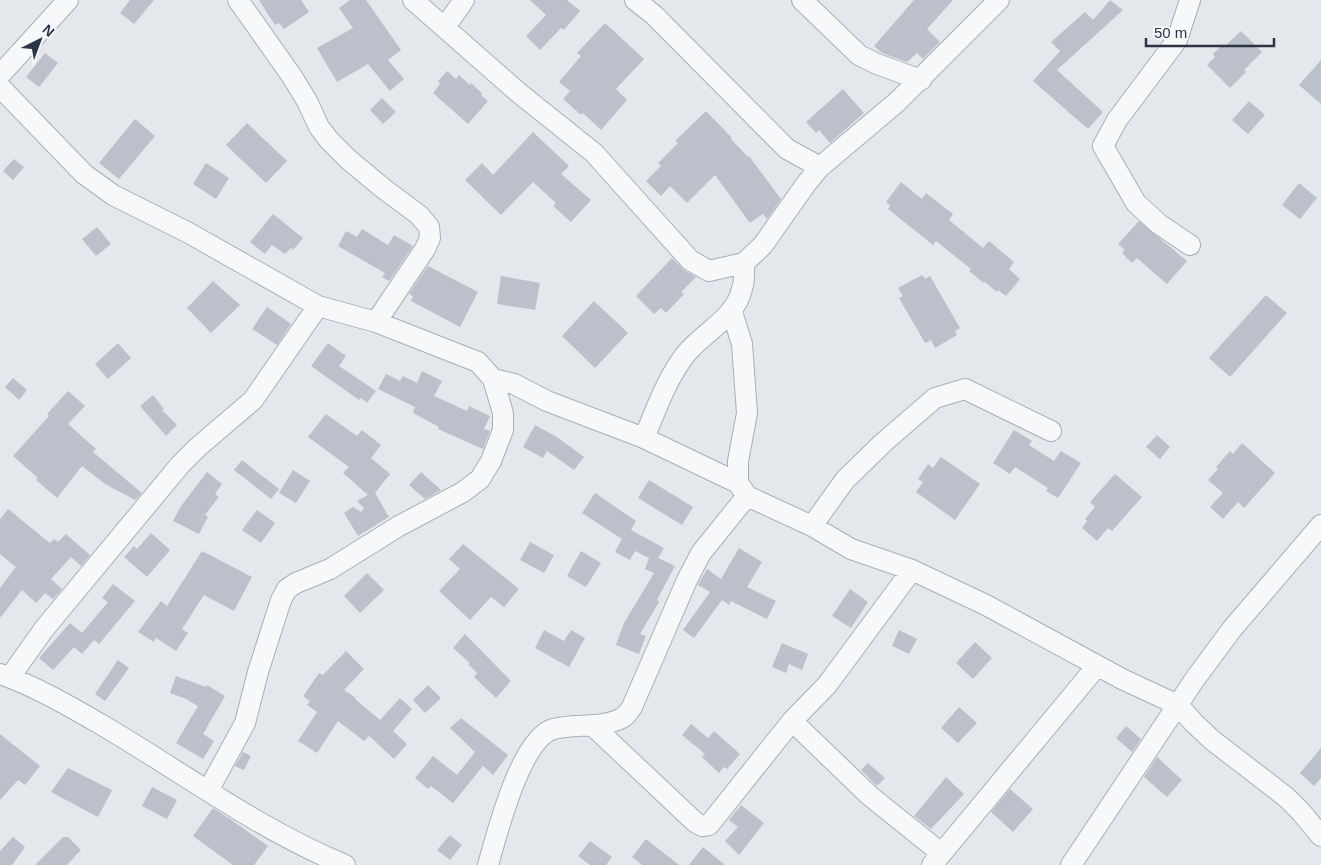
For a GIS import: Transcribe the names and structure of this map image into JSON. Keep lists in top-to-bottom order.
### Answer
{
  "scale_bar": "50 m",
  "north": "top right"
}
